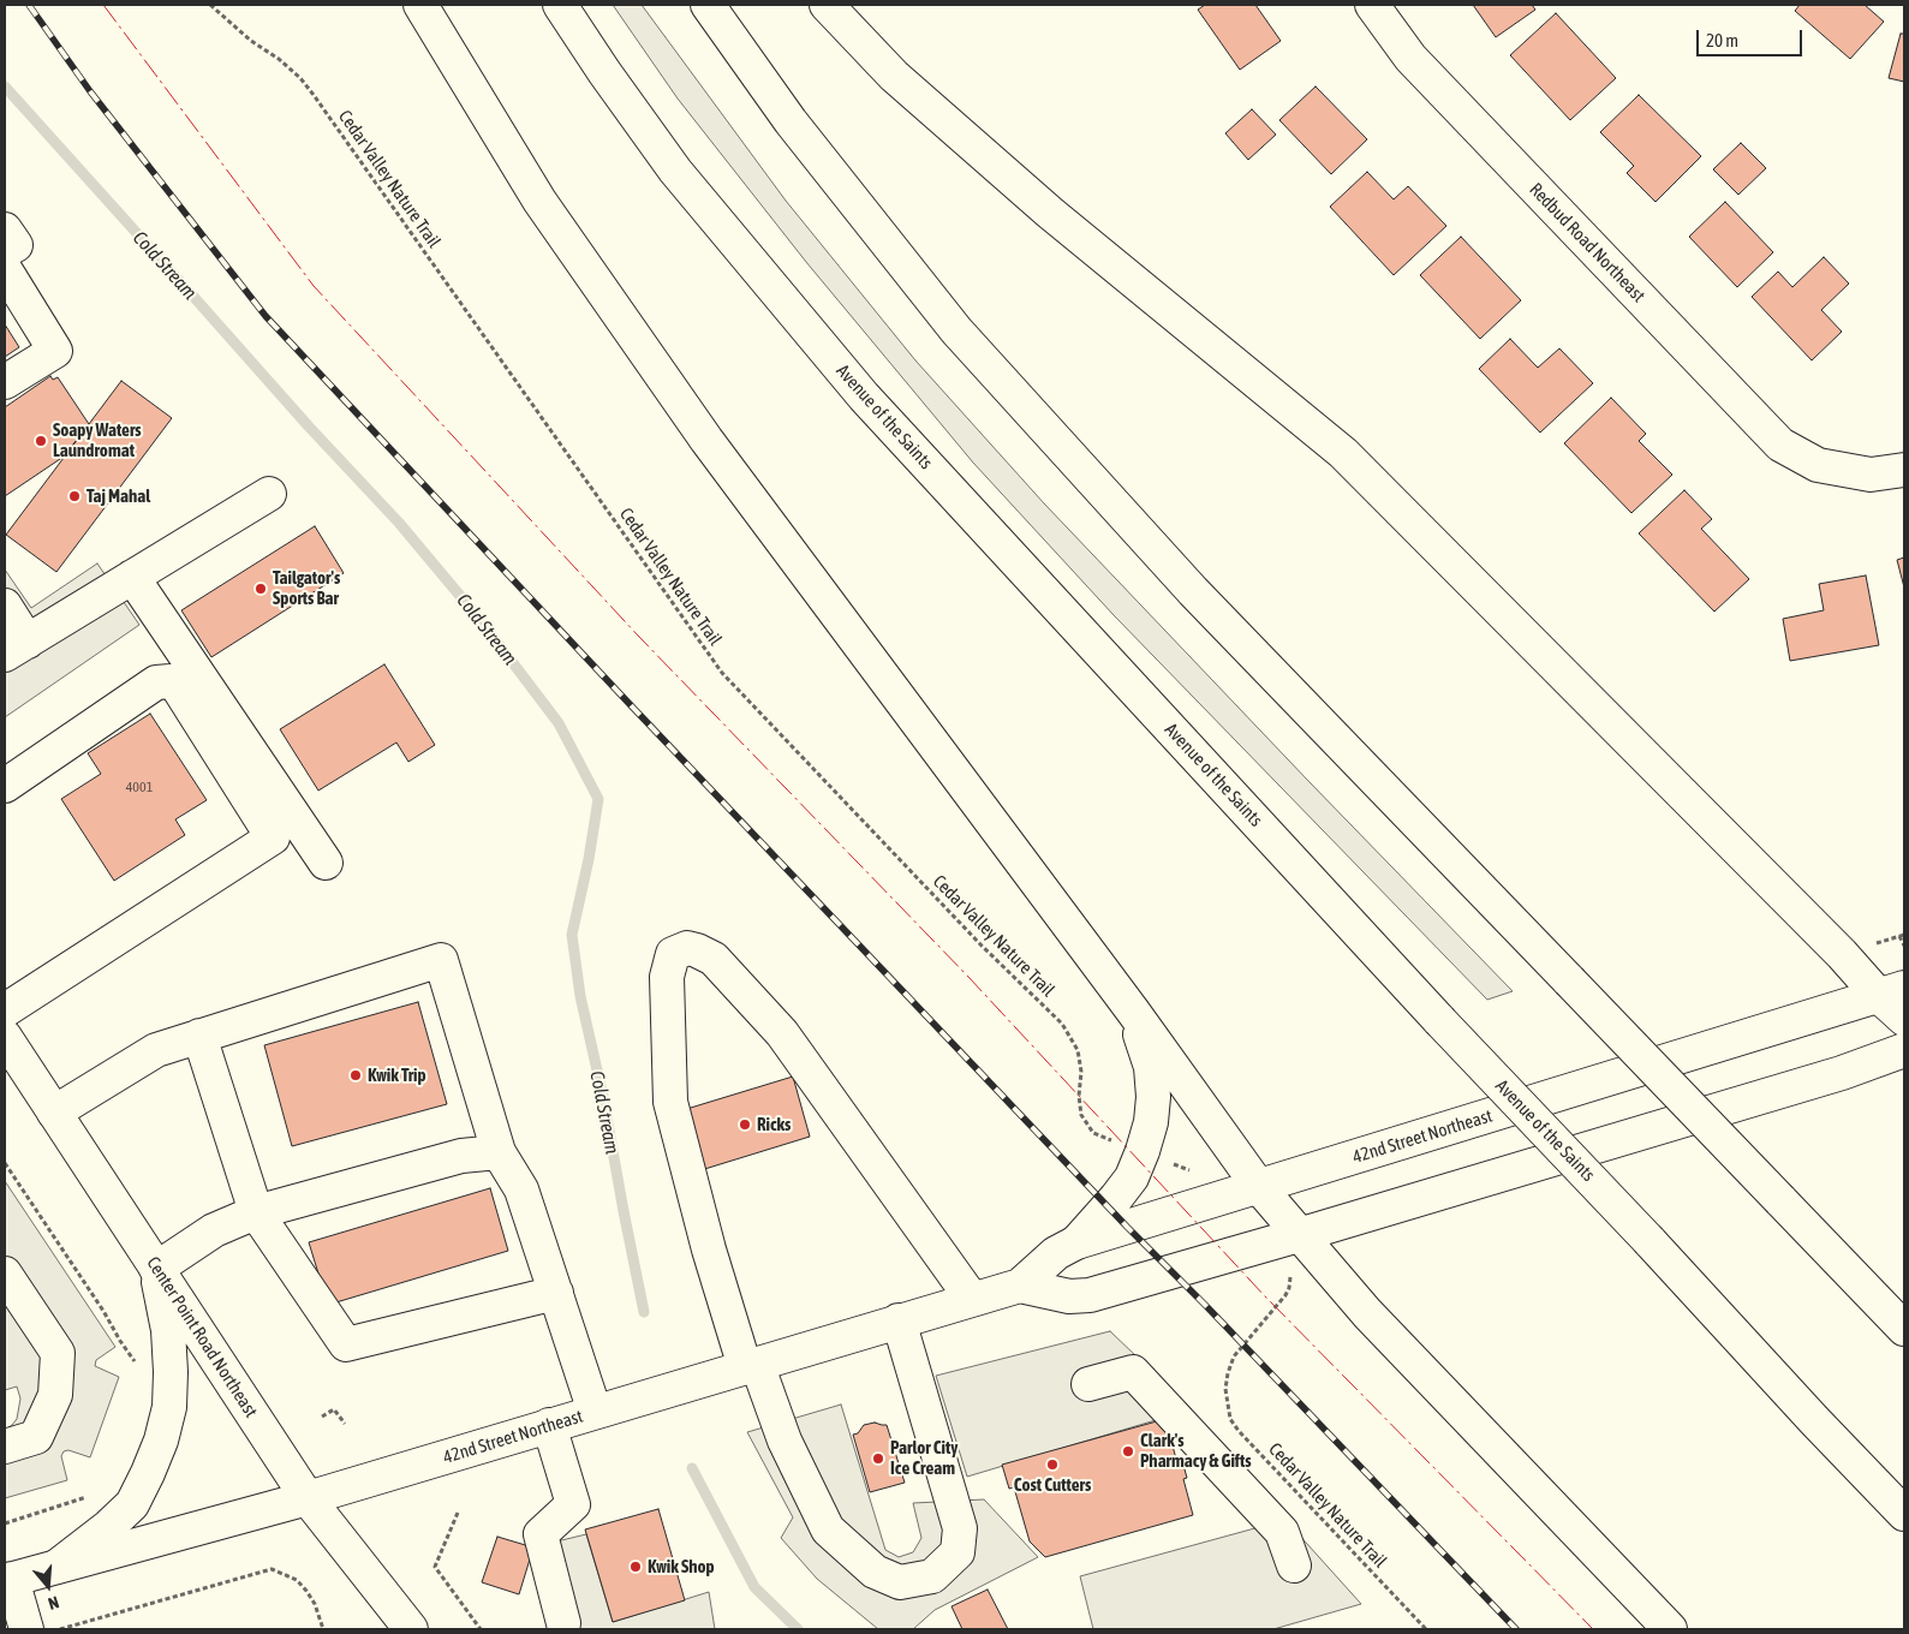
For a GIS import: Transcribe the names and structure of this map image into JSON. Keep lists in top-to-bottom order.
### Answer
{
  "streets": {
    "main road": [
      "Redbud Road Northeast",
      "Avenue of the Saints",
      "42nd Street Northeast",
      "Center Point Road Northeast"
    ],
    "path": ["Cedar Valley Nature Trail"]
  },
  "crossings": [
    ["42nd Street Northeast", "Center Point Road Northeast"]
  ],
  "water": ["Cold Stream"],
  "places": [
    "Soapy Waters Laundromat",
    "Taj Mahal",
    "Tailgator's Sports Bar",
    "Kwik Trip",
    "Ricks",
    "Clark's Pharmacy & Gifts",
    "Parlor City Ice Cream",
    "Cost Cutters",
    "Kwik Shop"
  ],
  "house_numbers": ["4001"],
  "scale_bar": "20 m",
  "north": "bottom"
}
